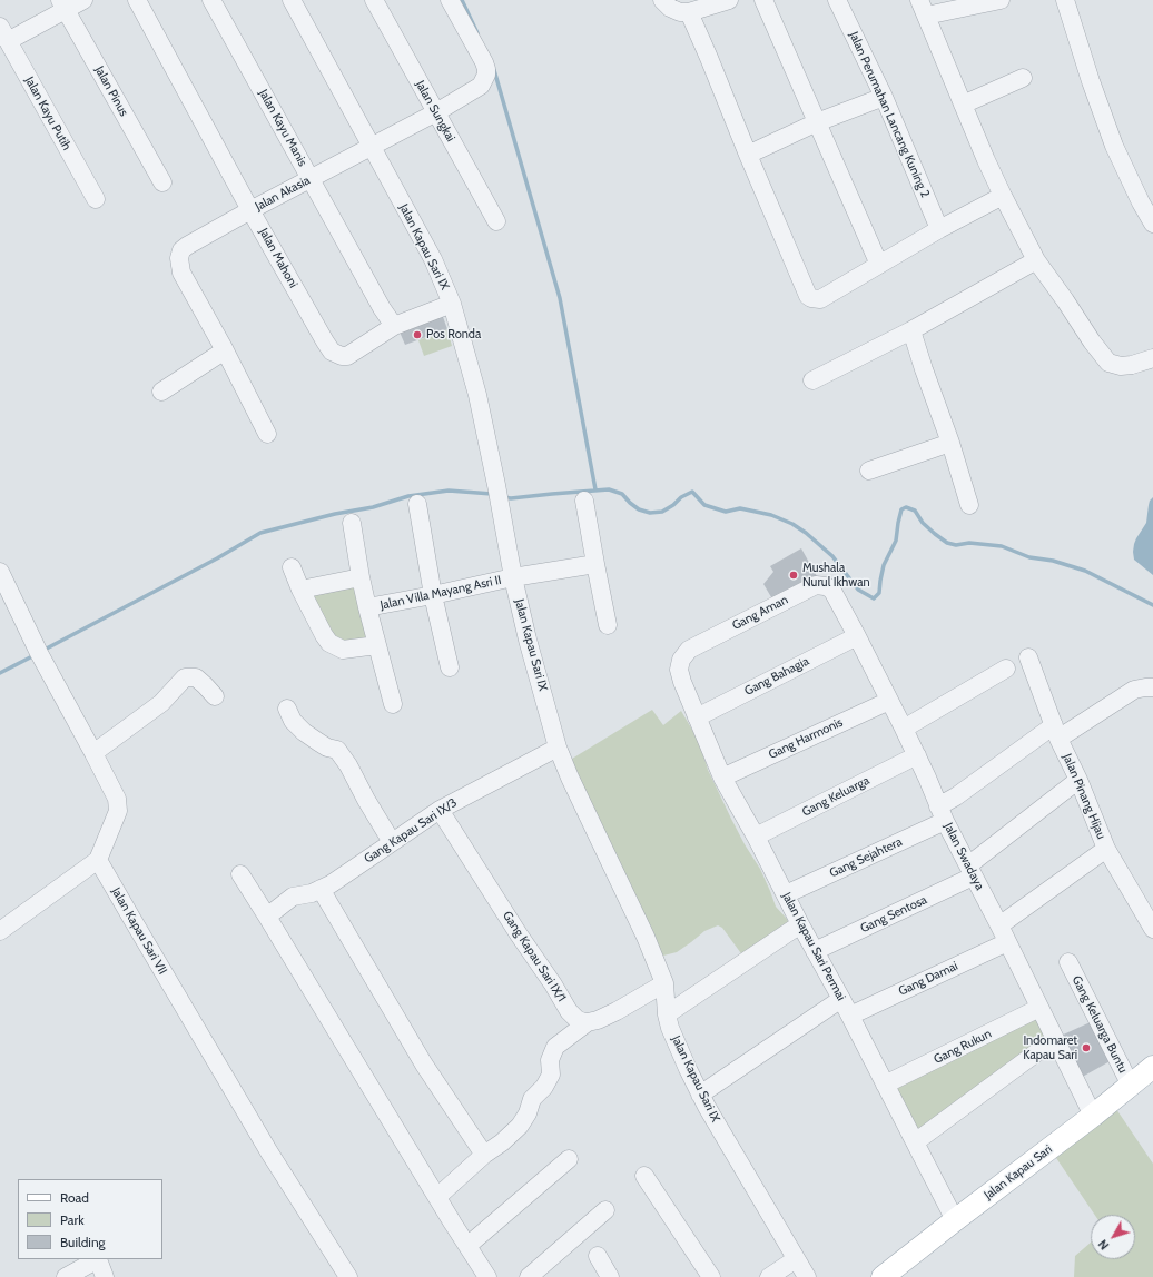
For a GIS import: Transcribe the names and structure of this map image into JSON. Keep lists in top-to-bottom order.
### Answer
{
  "streets": {
    "main road": ["Jalan Kapau Sari"],
    "street": [
      "Jalan Pinus",
      "Jalan Sungkai",
      "Jalan Kayu Putih",
      "Jalan Perumahan Lancang Kuning 2",
      "Jalan Kayu Manis",
      "Jalan Akasia",
      "Jalan Kapau Sari IX",
      "Jalan Mahoni",
      "Jalan Villa Mayang Asri II",
      "Gang Aman",
      "Gang Bahagia",
      "Gang Harmonis",
      "Gang Keluarga",
      "Jalan Pinang Hijau",
      "Gang Kapau Sari IX/3",
      "Jalan Swadaya",
      "Gang Sejahtera",
      "Gang Sentosa",
      "Jalan Kapau Sari VII",
      "Jalan Kapau Sari Permai",
      "Gang Kapau Sari IX/1",
      "Gang Damai",
      "Gang Keluarga Buntu",
      "Gang Rukun"
    ]
  },
  "crossings": [
    ["Jalan Sungkai", "Jalan Akasia"],
    ["Jalan Kayu Manis", "Jalan Akasia"],
    ["Jalan Kayu Manis", "Jalan Mahoni"],
    ["Jalan Akasia", "Jalan Kapau Sari IX"],
    ["Jalan Akasia", "Jalan Mahoni"],
    ["Jalan Kapau Sari IX", "Jalan Mahoni"],
    ["Jalan Kapau Sari IX", "Jalan Villa Mayang Asri II"],
    ["Jalan Kapau Sari IX", "Gang Kapau Sari IX/3"],
    ["Gang Aman", "Jalan Swadaya"],
    ["Gang Aman", "Jalan Kapau Sari Permai"],
    ["Gang Bahagia", "Jalan Swadaya"],
    ["Gang Bahagia", "Jalan Kapau Sari Permai"],
    ["Gang Harmonis", "Jalan Swadaya"],
    ["Gang Harmonis", "Jalan Kapau Sari Permai"],
    ["Gang Keluarga", "Jalan Swadaya"],
    ["Gang Keluarga", "Jalan Kapau Sari Permai"],
    ["Jalan Pinang Hijau", "Gang Sejahtera"],
    ["Jalan Pinang Hijau", "Gang Sentosa"],
    ["Gang Kapau Sari IX/3", "Gang Kapau Sari IX/1"],
    ["Jalan Swadaya", "Gang Sejahtera"],
    ["Jalan Swadaya", "Gang Sentosa"],
    ["Jalan Swadaya", "Gang Damai"],
    ["Jalan Swadaya", "Gang Rukun"],
    ["Jalan Swadaya", "Jalan Kapau Sari"],
    ["Gang Sejahtera", "Jalan Kapau Sari Permai"],
    ["Gang Sentosa", "Jalan Kapau Sari Permai"],
    ["Jalan Kapau Sari Permai", "Gang Damai"],
    ["Jalan Kapau Sari Permai", "Gang Rukun"],
    ["Jalan Kapau Sari Permai", "Jalan Kapau Sari"],
    ["Gang Keluarga Buntu", "Jalan Kapau Sari"]
  ],
  "places": ["Pos Ronda", "Mushala Nurul Ikhwan", "Indomaret Kapau Sari"],
  "legend": ["Road", "Park", "Building"],
  "north": "bottom left"
}
